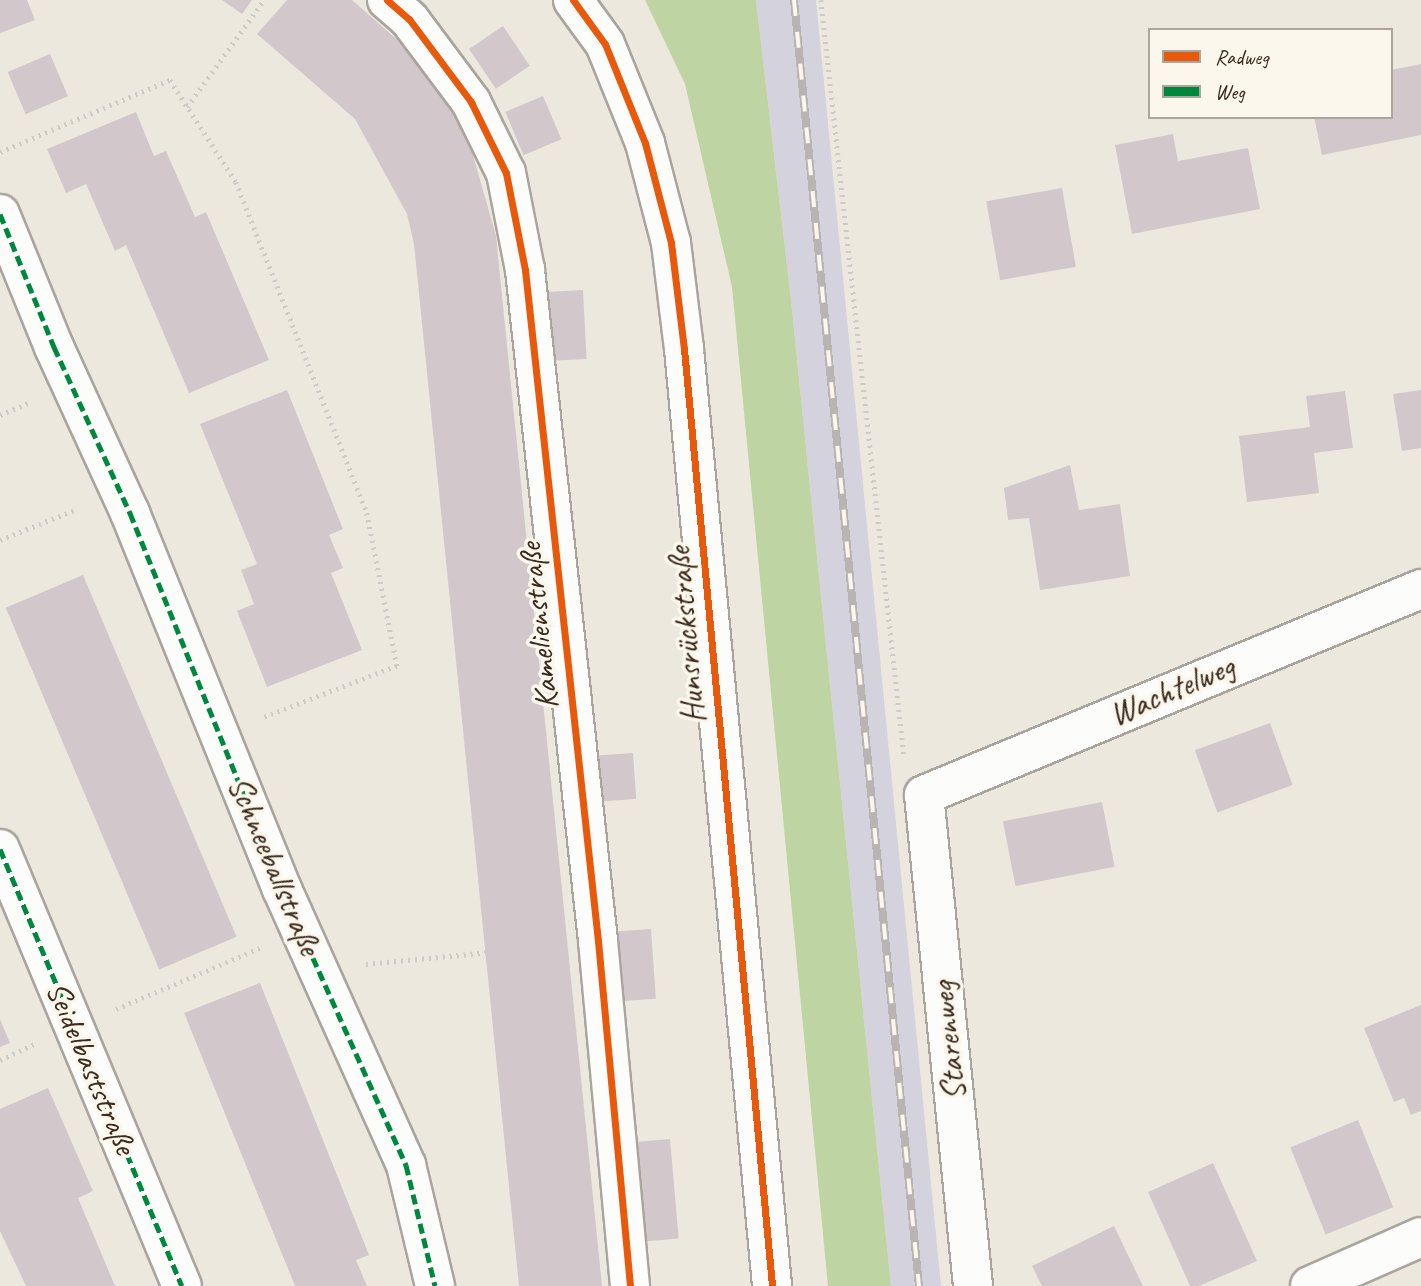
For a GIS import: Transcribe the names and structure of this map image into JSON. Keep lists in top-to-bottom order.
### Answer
{
  "streets": {
    "street": [
      "Kamelienstraße",
      "Hunsrückstraße",
      "Wachtelweg",
      "Schneeballstraße",
      "Starenweg",
      "Seidelbaststraße"
    ]
  },
  "crossings": [
    ["Wachtelweg", "Starenweg"]
  ],
  "legend": ["Radweg", "Weg"]
}
